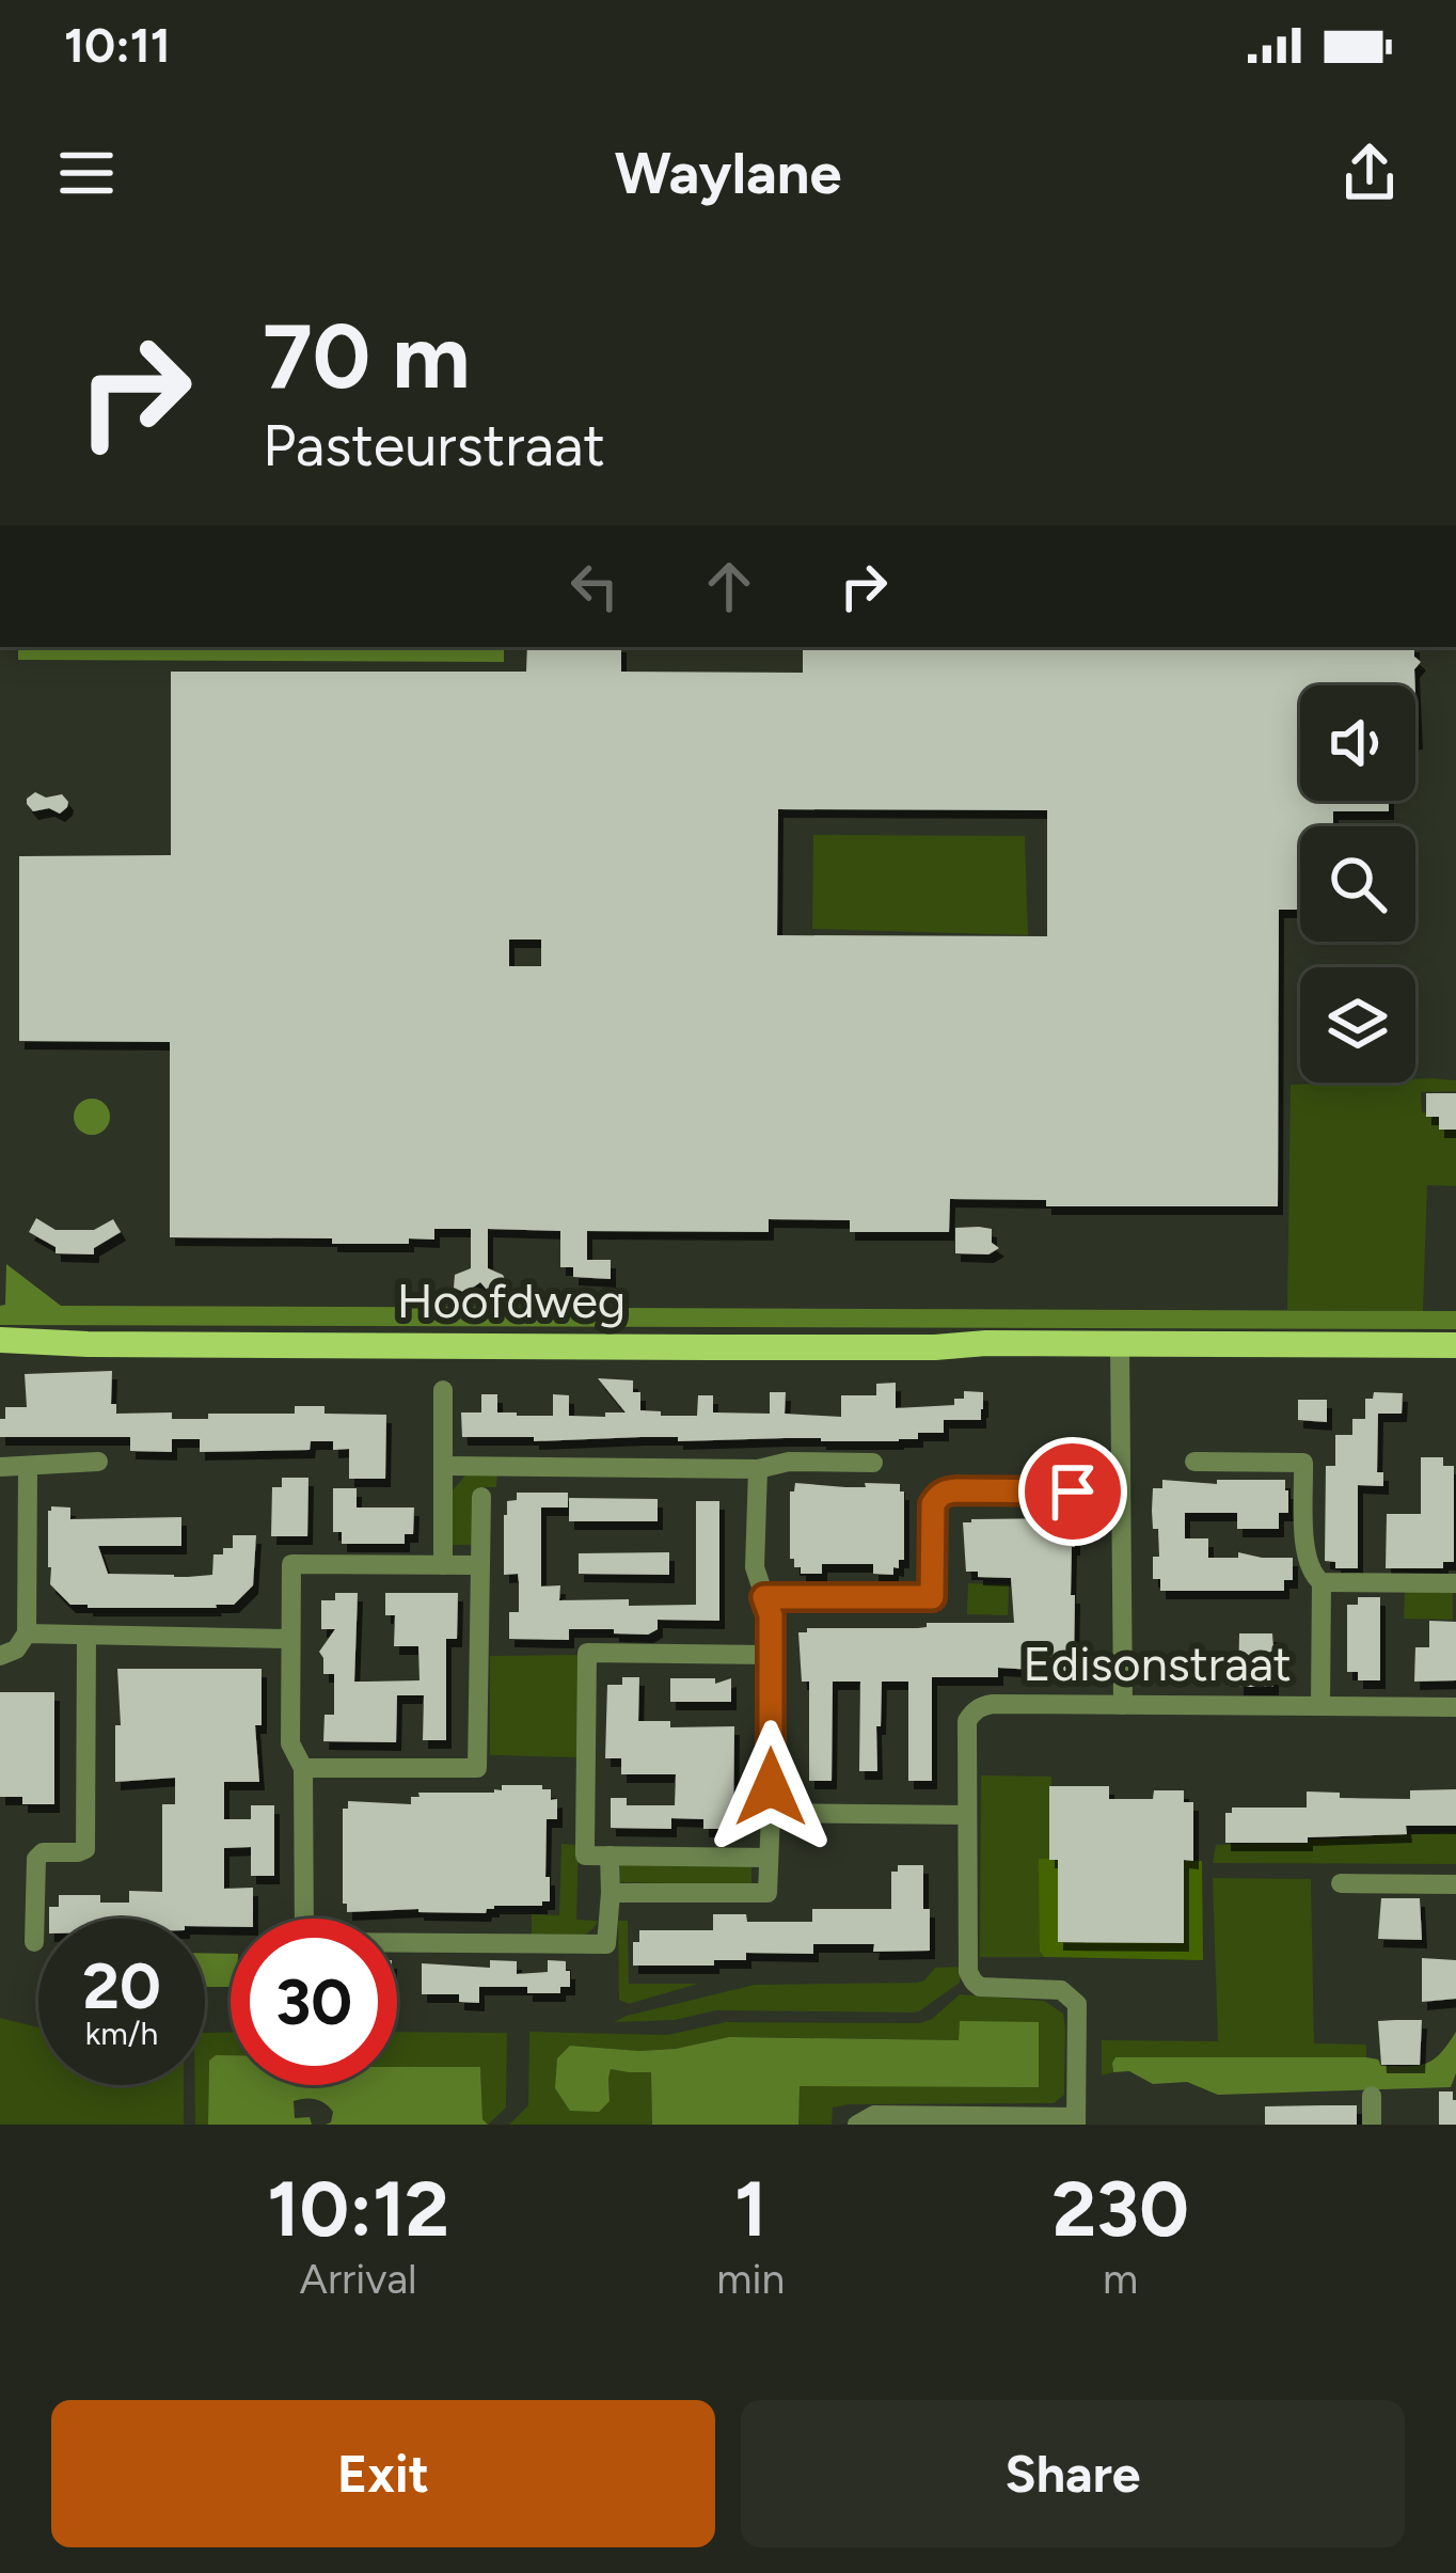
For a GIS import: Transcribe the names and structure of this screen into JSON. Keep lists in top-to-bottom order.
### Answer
{
  "streets": {
    "main road": ["Hoofdweg"],
    "street": ["Edisonstraat"]
  },
  "page": {
    "status": "10:11",
    "header": "Waylane",
    "turn": ["70 m", "Pasteurstraat"],
    "speed": "20 km/h",
    "limit": "30",
    "eta": [
      "10:12",
      "Arrival",
      "1",
      "min",
      "230",
      "m"
    ],
    "buttons": ["Exit", "Share"]
  }
}
